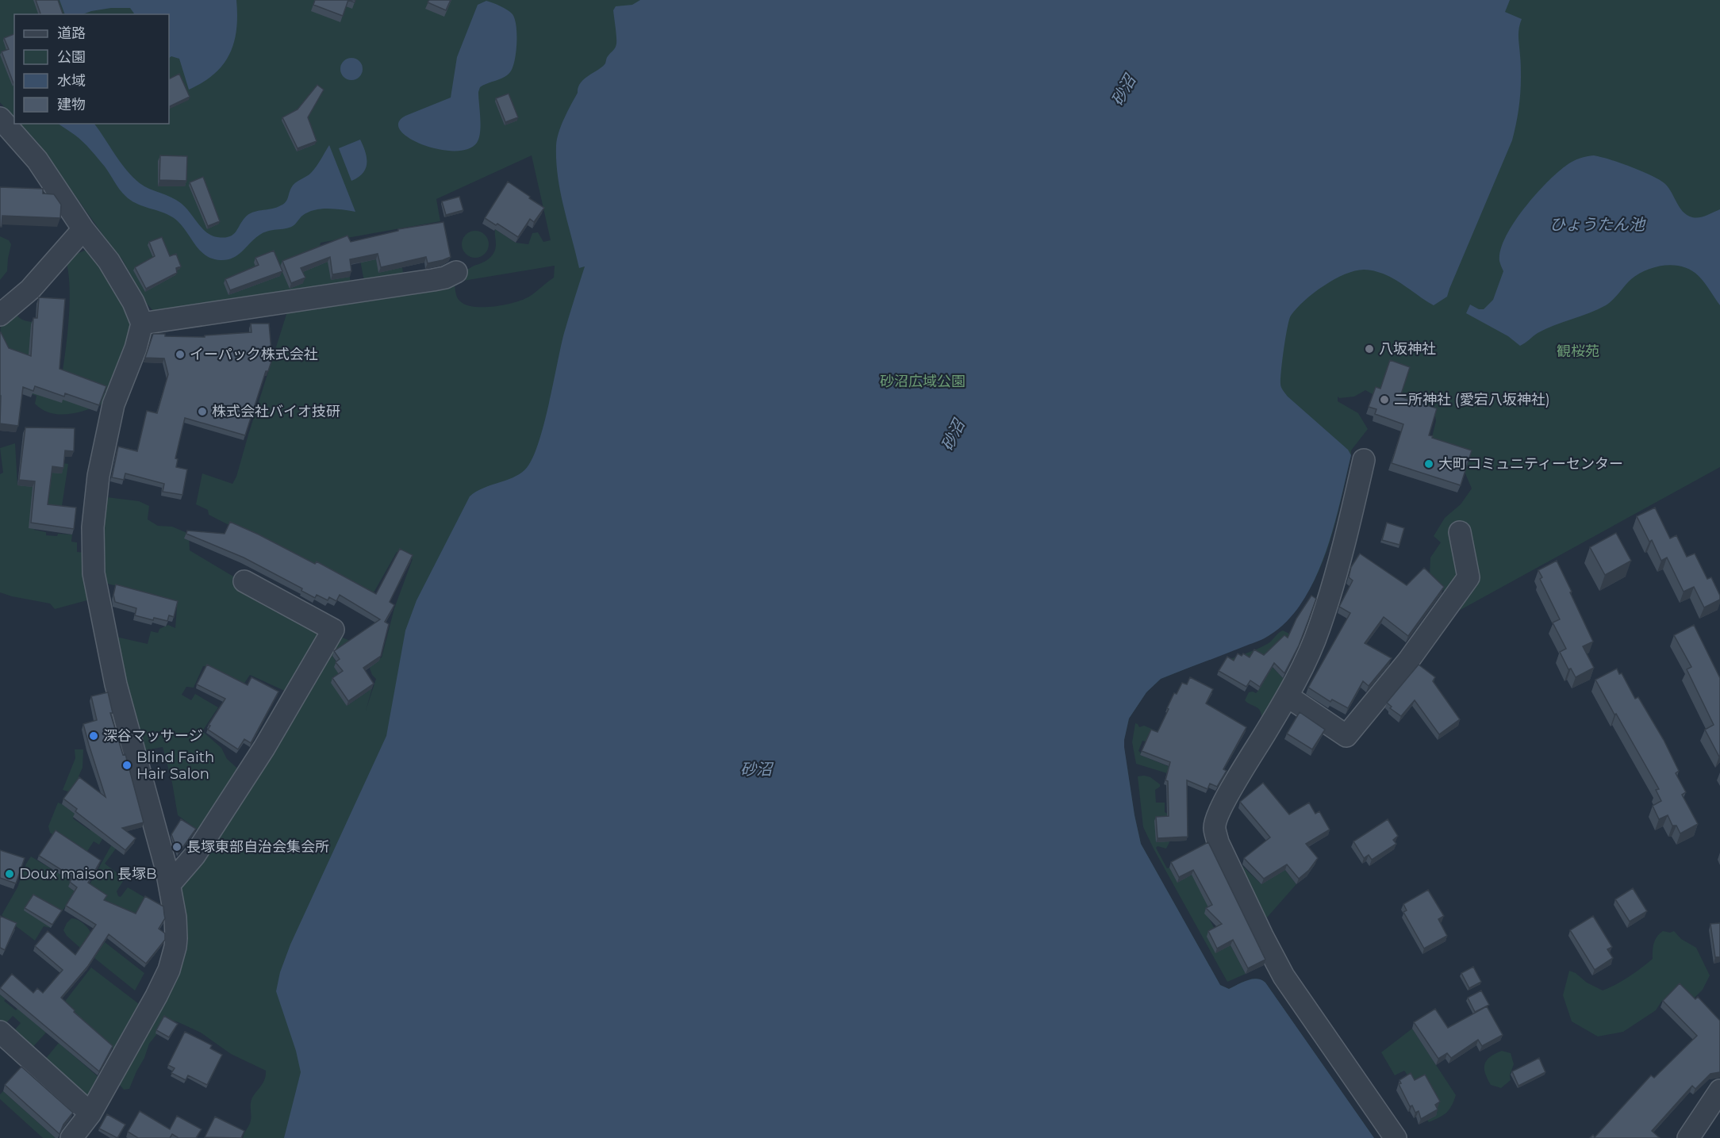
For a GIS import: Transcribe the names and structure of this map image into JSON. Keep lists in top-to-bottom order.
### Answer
{
  "water": ["砂沼", "ひょうたん池"],
  "parks": ["観桜苑", "砂沼広域公園"],
  "places": [
    "八坂神社",
    "イーパック株式会社",
    "二所神社 (愛宕八坂神社)",
    "株式会社バイオ技研",
    "大町コミュニティーセンター",
    "深谷マッサージ",
    "Blind Faith Hair Salon",
    "長塚東部自治会集会所",
    "Doux maison 長塚B"
  ],
  "legend": [
    "道路",
    "公園",
    "水域",
    "建物"
  ]
}
